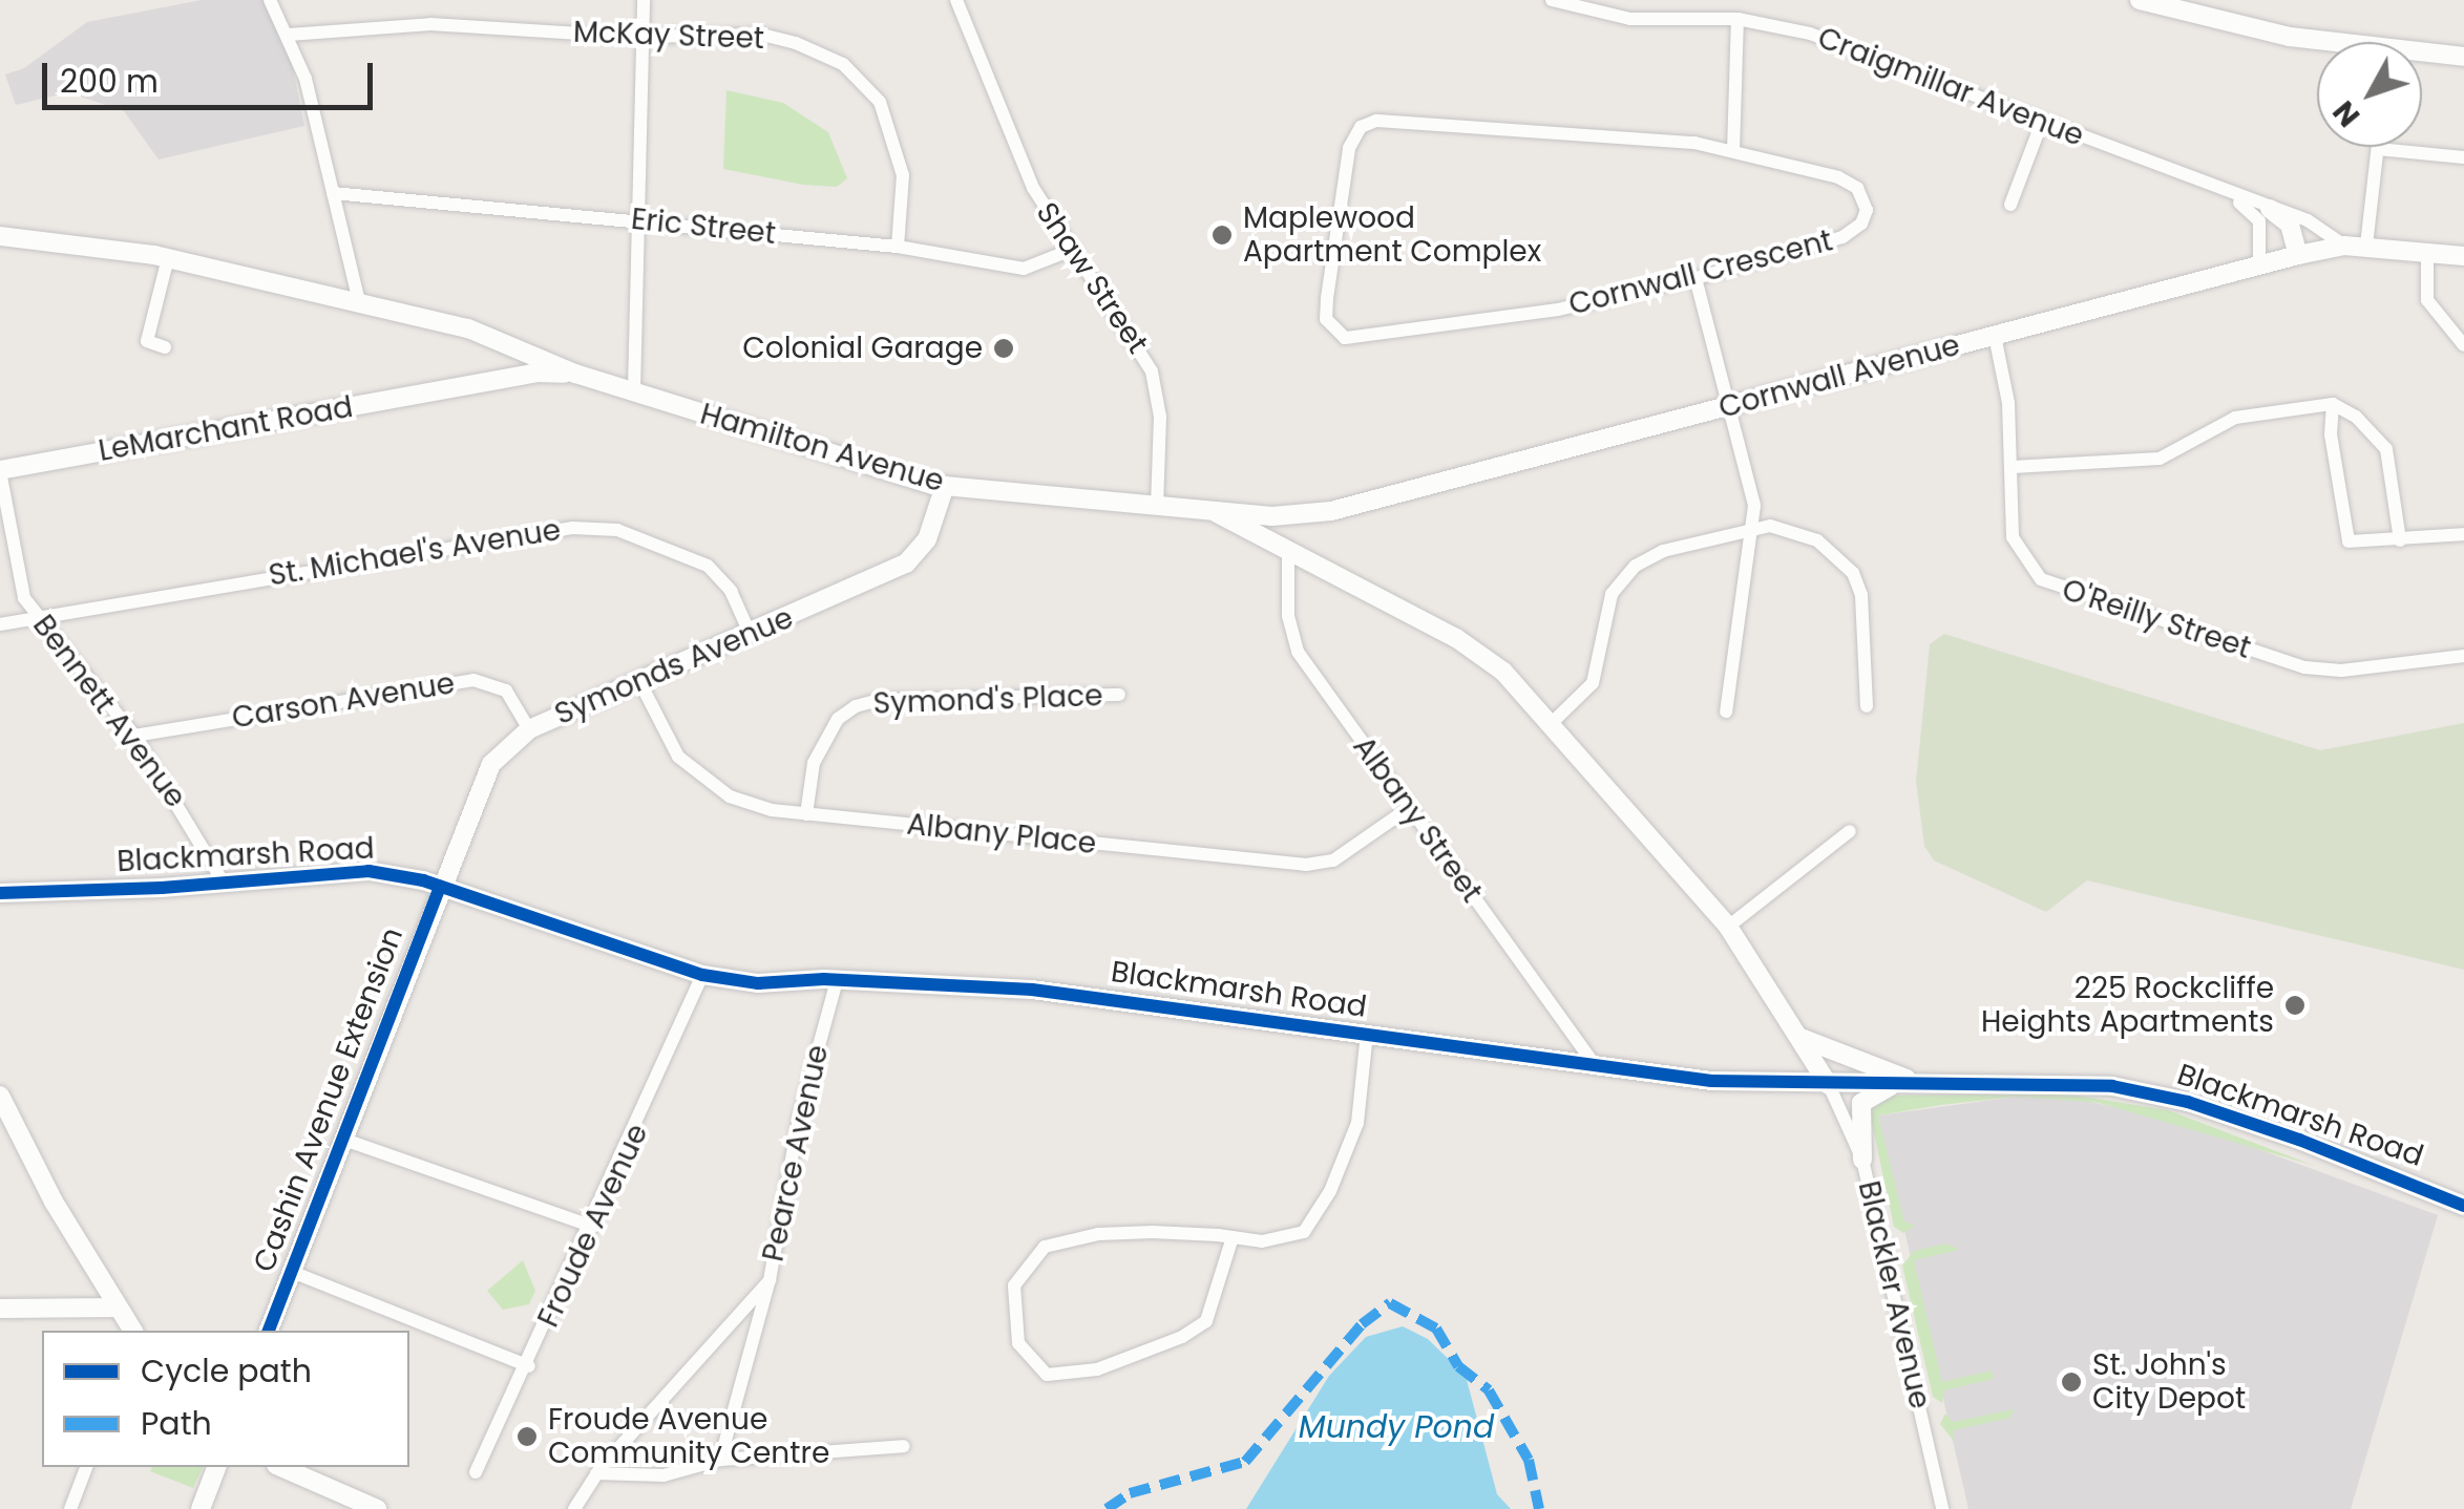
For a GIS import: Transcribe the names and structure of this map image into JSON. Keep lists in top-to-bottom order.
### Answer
{
  "streets": {
    "street": [
      "McKay Street",
      "Craigmillar Avenue",
      "Eric Street",
      "Cornwall Crescent",
      "Shaw Street",
      "Cornwall Avenue",
      "LeMarchant Road",
      "Hamilton Avenue",
      "St. Michael's Avenue",
      "O'Reilly Street",
      "Symonds Avenue",
      "Symond's Place",
      "Carson Avenue",
      "Bennett Avenue",
      "Albany Street",
      "Albany Place",
      "Blackmarsh Road",
      "Cashin Avenue Extension",
      "Pearce Avenue",
      "Froude Avenue",
      "Blackler Avenue"
    ]
  },
  "crossings": [
    ["McKay Street", "Eric Street"],
    ["Craigmillar Avenue", "Cornwall Avenue"],
    ["Eric Street", "Shaw Street"],
    ["Shaw Street", "Hamilton Avenue"],
    ["Cornwall Avenue", "Hamilton Avenue"],
    ["Cornwall Avenue", "O'Reilly Street"],
    ["Cornwall Avenue", "Albany Street"],
    ["LeMarchant Road", "Hamilton Avenue"],
    ["LeMarchant Road", "Bennett Avenue"],
    ["Hamilton Avenue", "Symonds Avenue"],
    ["St. Michael's Avenue", "Symonds Avenue"],
    ["St. Michael's Avenue", "Bennett Avenue"],
    ["Symonds Avenue", "Carson Avenue"],
    ["Symonds Avenue", "Albany Place"],
    ["Symonds Avenue", "Blackmarsh Road"],
    ["Symonds Avenue", "Cashin Avenue Extension"],
    ["Symond's Place", "Albany Place"],
    ["Carson Avenue", "Bennett Avenue"],
    ["Bennett Avenue", "Blackmarsh Road"],
    ["Albany Street", "Albany Place"],
    ["Albany Street", "Blackmarsh Road"],
    ["Blackmarsh Road", "Cashin Avenue Extension"],
    ["Blackmarsh Road", "Pearce Avenue"],
    ["Blackmarsh Road", "Froude Avenue"],
    ["Blackmarsh Road", "Blackler Avenue"]
  ],
  "water": ["Mundy Pond"],
  "places": [
    "Maplewood Apartment Complex",
    "Colonial Garage",
    "225 Rockcliffe Heights Apartments",
    "St. John's City Depot",
    "Froude Avenue Community Centre"
  ],
  "legend": ["Cycle path", "Path"],
  "scale_bar": "200 m",
  "north": "bottom left"
}
